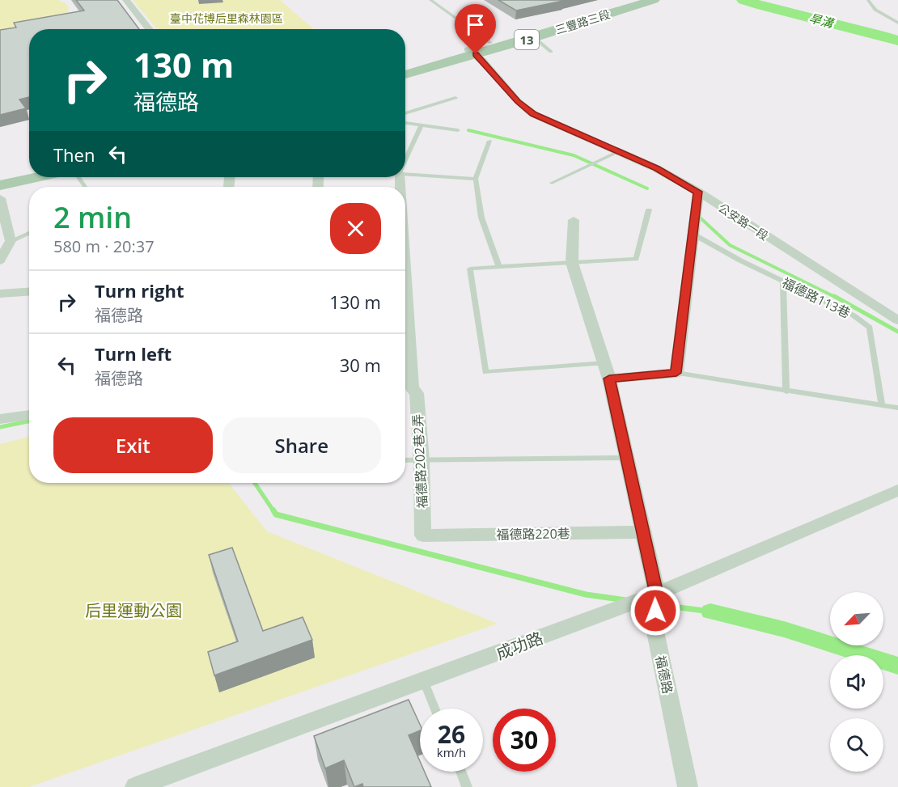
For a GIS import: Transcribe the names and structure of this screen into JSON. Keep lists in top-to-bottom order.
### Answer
{
  "streets": {
    "main road": ["三豐路三段", "13"],
    "street": [
      "公安路一段",
      "福德路202巷2弄",
      "福德路220巷",
      "成功路",
      "福德路"
    ],
    "lane": ["福德路113巷"]
  },
  "crossings": [
    ["三豐路三段", "公安路一段"],
    ["福德路202巷2弄", "福德路220巷"],
    ["福德路220巷", "福德路"],
    ["成功路", "福德路"]
  ],
  "water": ["旱溝"],
  "parks": ["臺中花博后里森林園區", "后里運動公園"],
  "north": "bottom left",
  "page": {
    "turn": ["130 m", "福德路"],
    "then": "Then",
    "heading": ["2 min", "580 m · 20:37"],
    "list": [
      {
        "name": "Turn right",
        "note": "福德路",
        "value": "130 m"
      },
      {
        "name": "Turn left",
        "note": "福德路",
        "value": "30 m"
      }
    ],
    "buttons": ["Exit", "Share"],
    "speed": "26 km/h",
    "limit": "30"
  }
}
